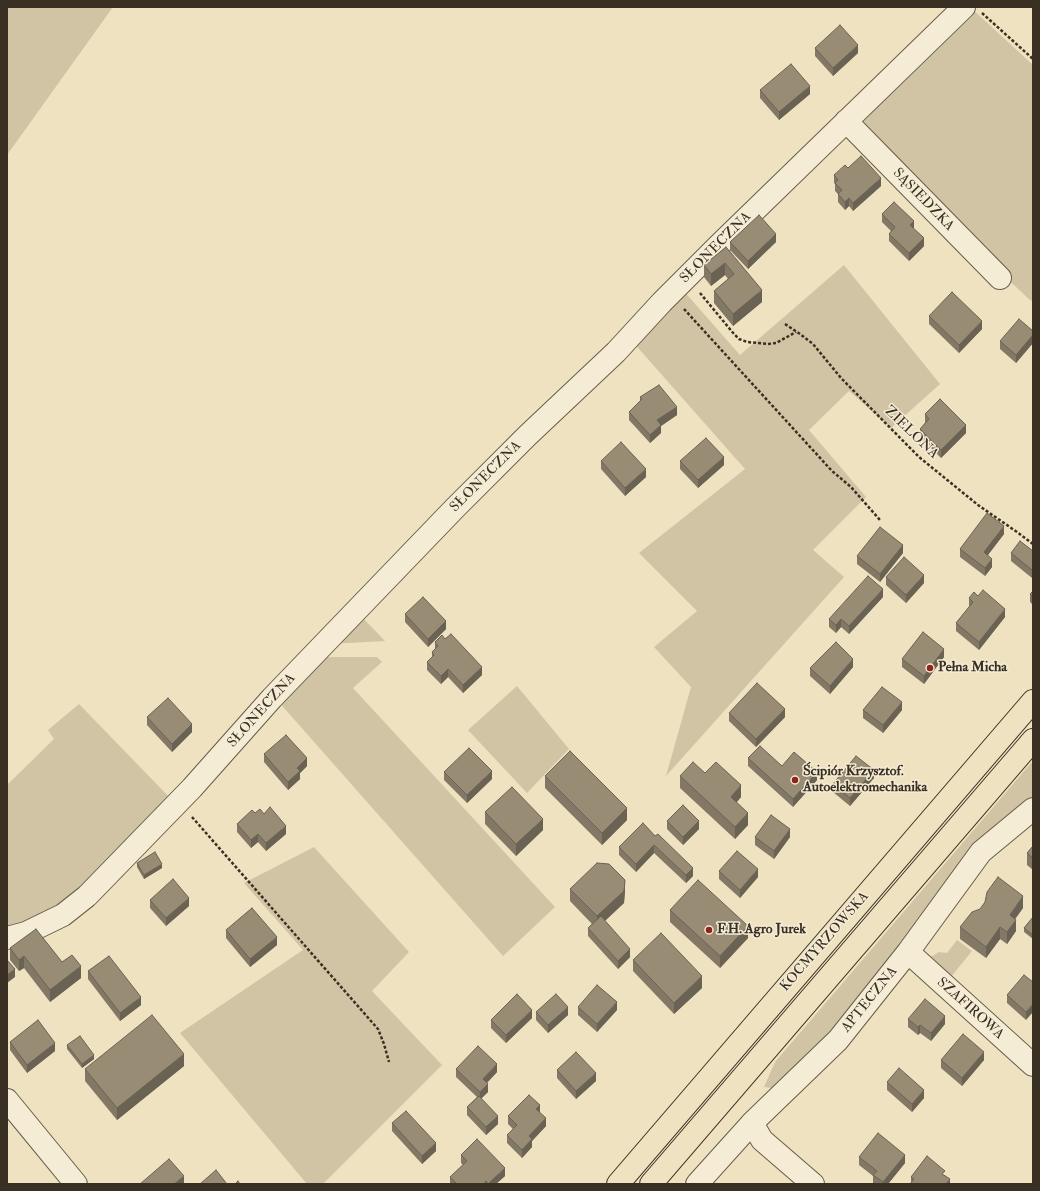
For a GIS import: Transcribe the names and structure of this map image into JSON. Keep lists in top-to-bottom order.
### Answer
{
  "streets": {
    "main road": ["KOCMYRZOWSKA"],
    "street": [
      "SĄSIEDZKA",
      "SŁONECZNA",
      "APTECZNA",
      "SZAFIROWA"
    ],
    "path": ["ZIELONA"]
  },
  "crossings": [
    ["SĄSIEDZKA", "SŁONECZNA"],
    ["APTECZNA", "SZAFIROWA"]
  ],
  "places": ["Pełna Micha", "Ścipiór Krzysztof. Autoelektromechanika", "F.H. Agro Jurek"]
}
